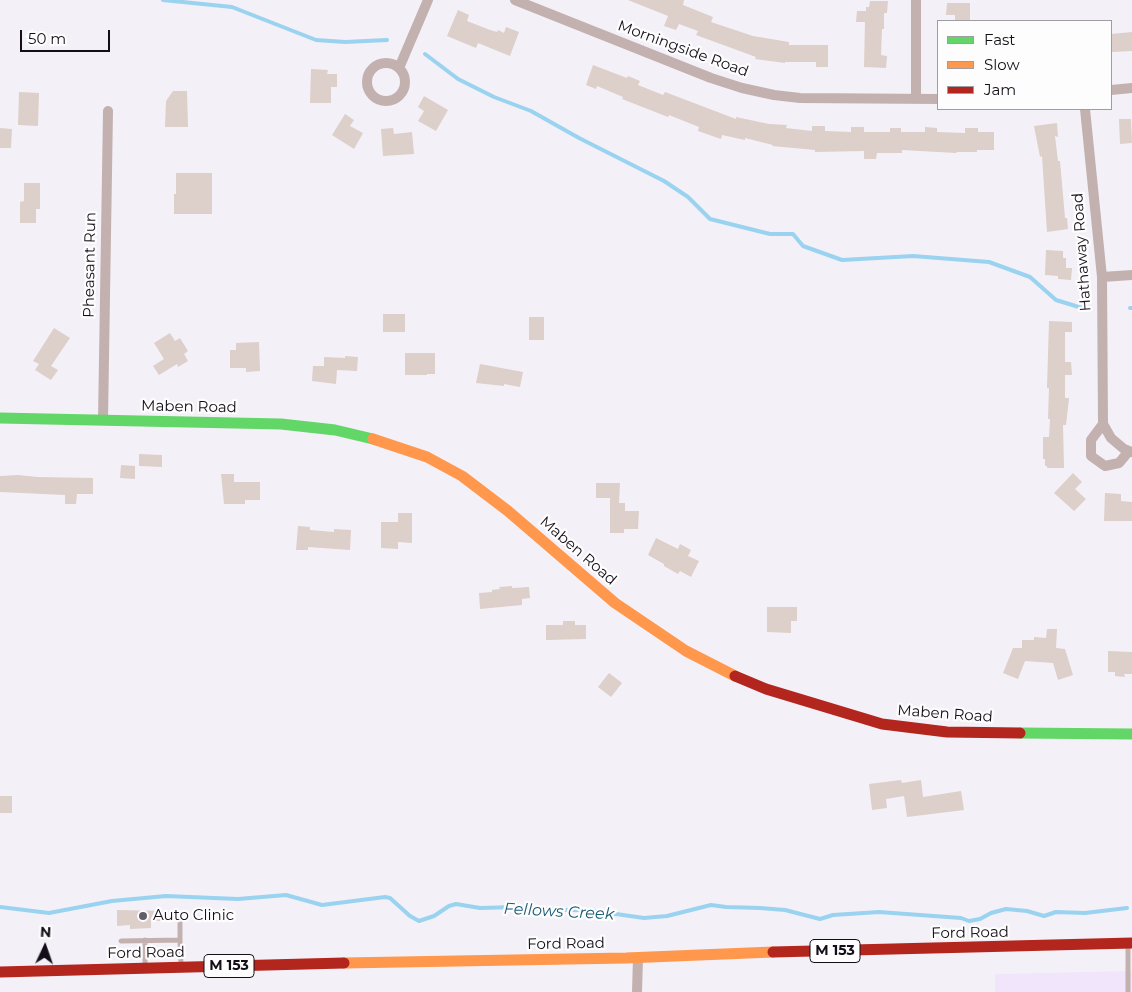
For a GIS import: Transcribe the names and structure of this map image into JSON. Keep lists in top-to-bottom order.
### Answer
{
  "streets": {
    "street": [
      "Morningside Road",
      "Hathaway Road",
      "Pheasant Run",
      "Maben Road",
      "Ford Road",
      "M 153"
    ]
  },
  "crossings": [
    ["Pheasant Run", "Maben Road"]
  ],
  "water": ["Fellows Creek"],
  "places": ["Auto Clinic"],
  "legend": ["Fast", "Slow", "Jam"],
  "scale_bar": "50 m",
  "north": "top"
}
